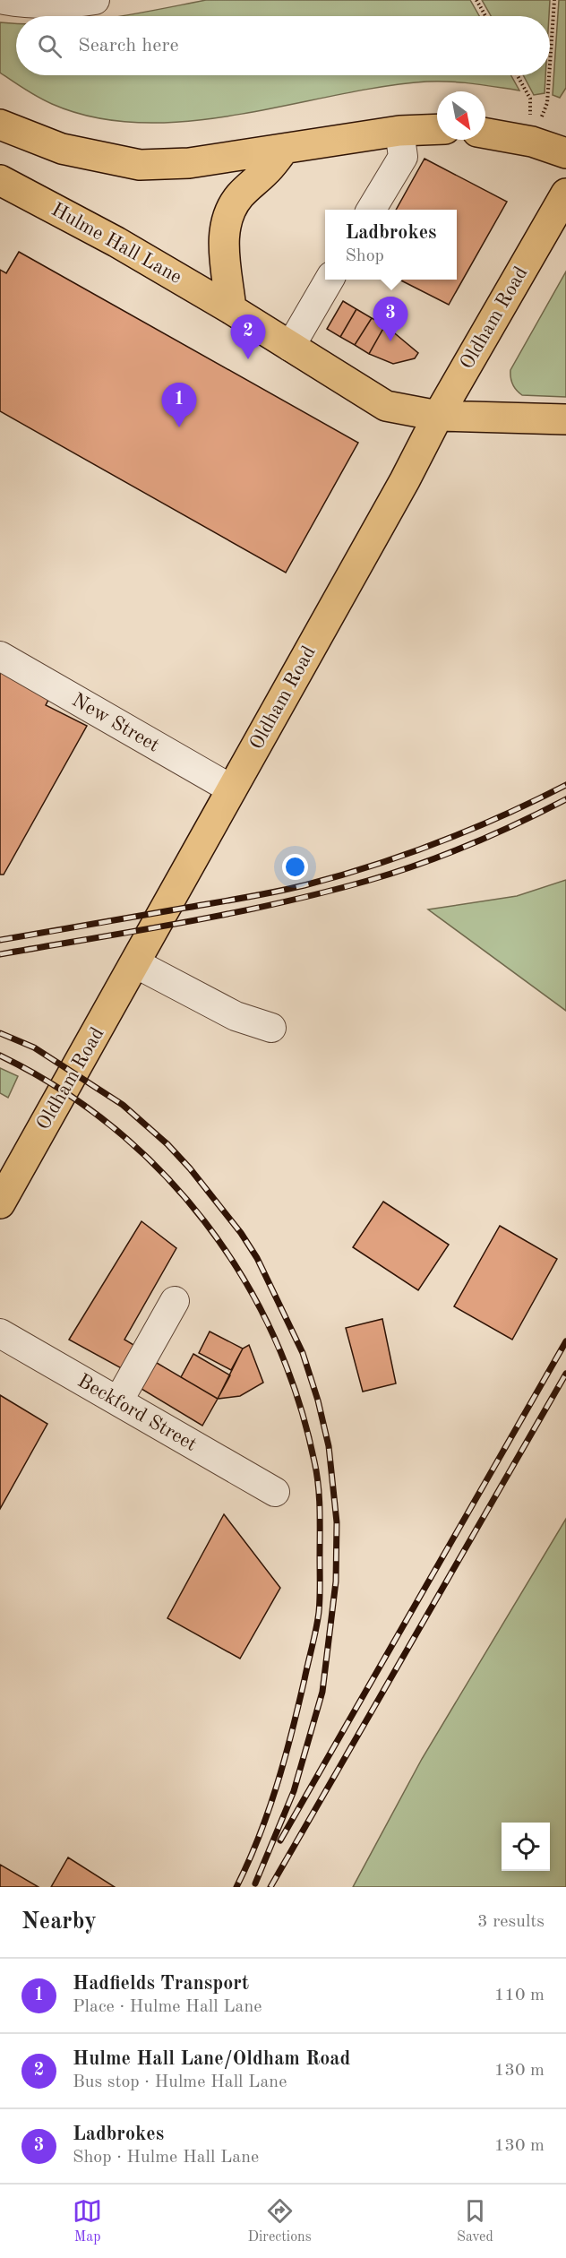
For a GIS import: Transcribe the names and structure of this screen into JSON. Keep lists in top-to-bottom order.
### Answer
{
  "streets": {
    "highway": ["Hulme Hall Lane", "Oldham Road"],
    "street": ["New Street", "Beckford Street"]
  },
  "crossings": [
    ["Hulme Hall Lane", "Oldham Road"],
    ["Oldham Road", "New Street"]
  ],
  "north": "bottom right",
  "page": {
    "search": "Search here",
    "popup": ["Ladbrokes", "Shop"],
    "pins": ["3", "2", "1"],
    "heading": ["Nearby", "3 results"],
    "list": [
      {
        "mark": "1",
        "name": "Hadfields Transport",
        "note": "Place · Hulme Hall Lane",
        "value": "110 m"
      },
      {
        "mark": "2",
        "name": "Hulme Hall Lane/Oldham Road",
        "note": "Bus stop · Hulme Hall Lane",
        "value": "130 m"
      },
      {
        "mark": "3",
        "name": "Ladbrokes",
        "note": "Shop · Hulme Hall Lane",
        "value": "130 m"
      }
    ],
    "nav": ["Map", "Directions", "Saved"]
  }
}
